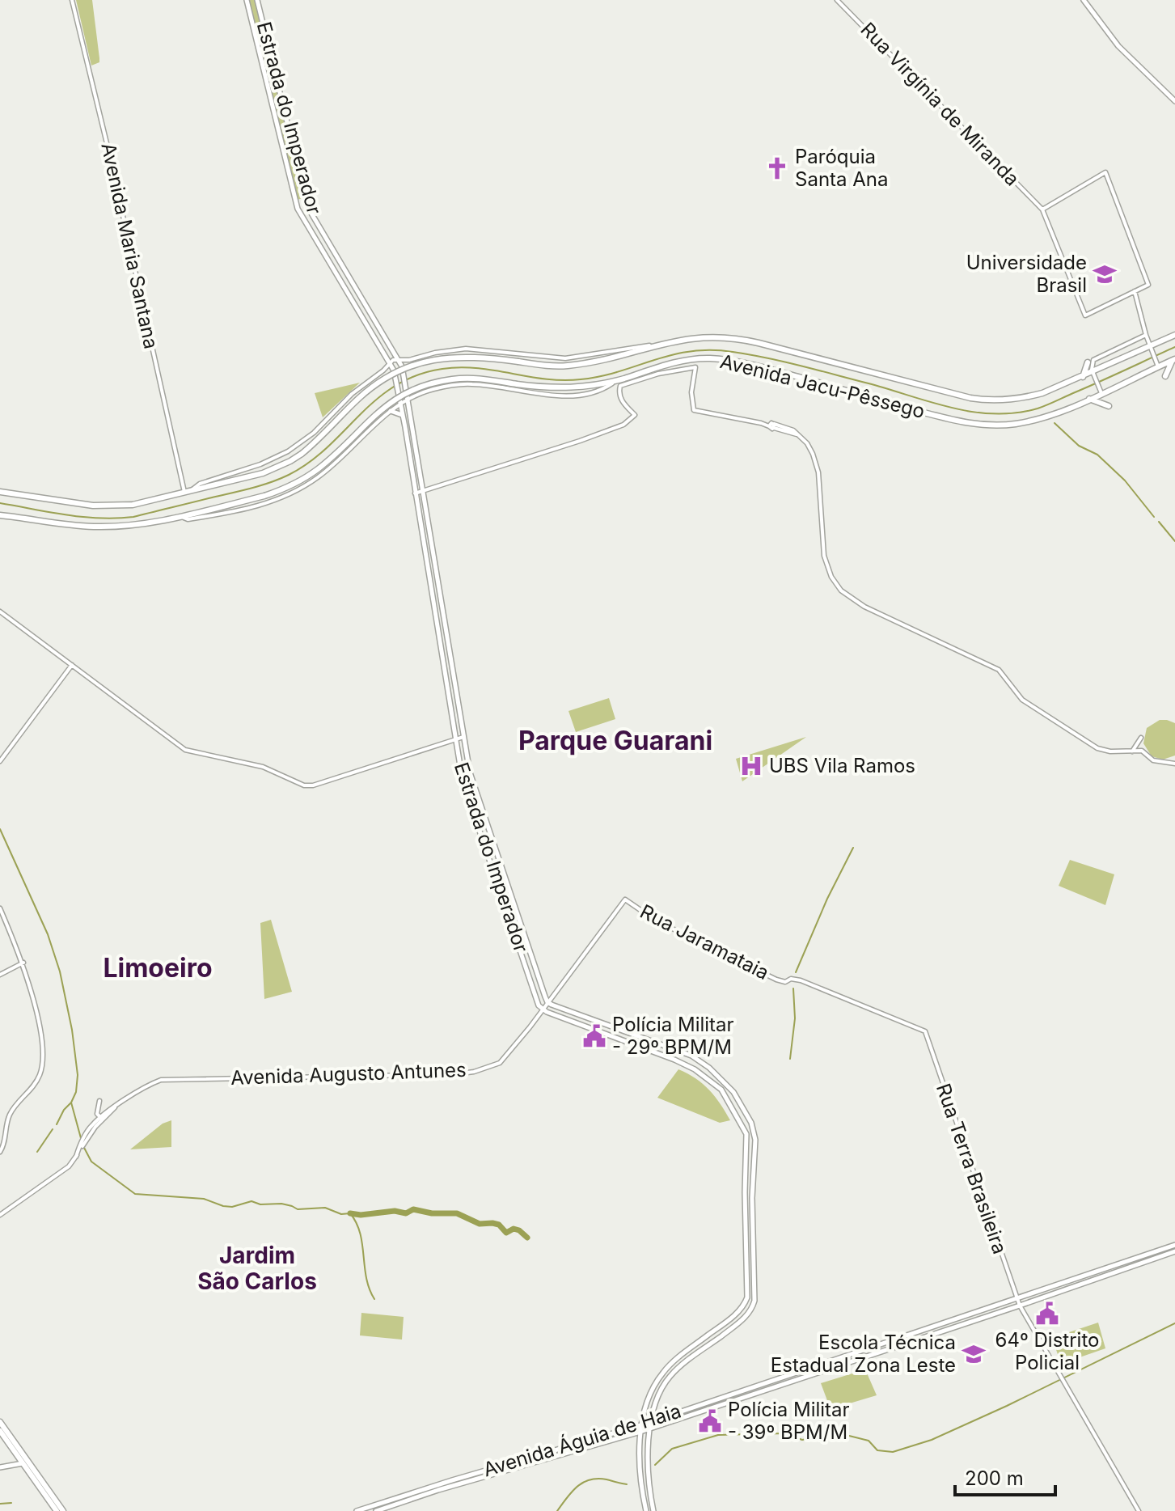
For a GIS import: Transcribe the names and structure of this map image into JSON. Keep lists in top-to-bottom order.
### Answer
{
  "streets": {
    "main road": ["Estrada do Imperador", "Avenida Jacu-Pêssego", "Avenida Águia de Haia"],
    "street": [
      "Rua Virgínia de Miranda",
      "Avenida Maria Santana",
      "Rua Jaramataia",
      "Avenida Augusto Antunes",
      "Rua Terra Brasileira"
    ]
  },
  "crossings": [
    ["Estrada do Imperador", "Avenida Augusto Antunes"],
    ["Avenida Maria Santana", "Avenida Jacu-Pêssego"],
    ["Rua Jaramataia", "Avenida Augusto Antunes"],
    ["Rua Jaramataia", "Rua Terra Brasileira"],
    ["Rua Terra Brasileira", "Avenida Águia de Haia"]
  ],
  "districts": ["Parque Guarani", "Limoeiro", "Jardim São Carlos"],
  "places": {
    "church": ["Paróquia Santa Ana"],
    "school or university": ["Universidade Brasil", "Escola Técnica Estadual Zona Leste"],
    "hospital": ["UBS Vila Ramos"],
    "public building": ["Polícia Militar - 29º BPM/M", "64º Distrito Policial", "Polícia Militar - 39º BPM/M"]
  },
  "scale_bar": "200 m"
}
